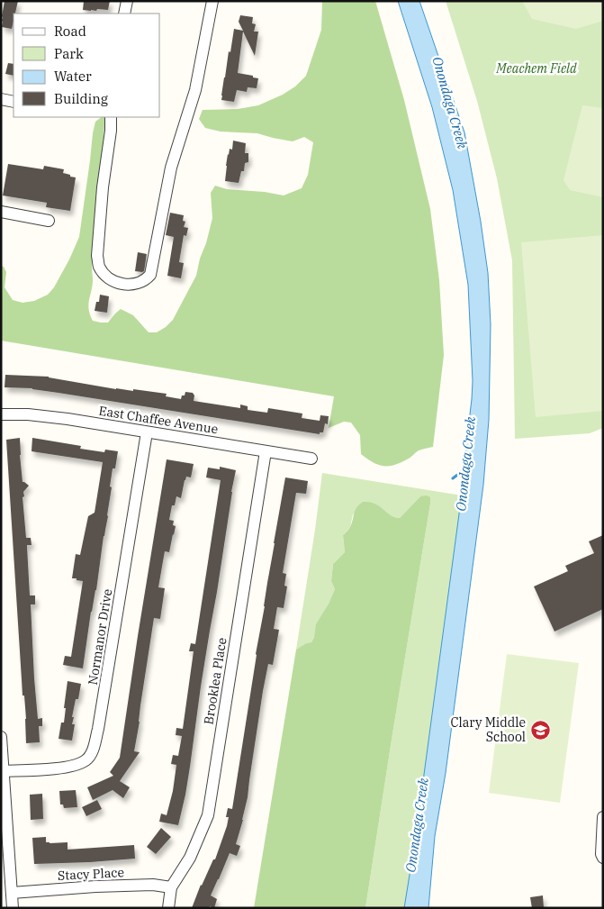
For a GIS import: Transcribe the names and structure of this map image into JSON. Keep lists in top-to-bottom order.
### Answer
{
  "streets": {
    "street": [
      "East Chaffee Avenue",
      "Normanor Drive",
      "Brooklea Place",
      "Stacy Place"
    ]
  },
  "crossings": [
    ["East Chaffee Avenue", "Normanor Drive"],
    ["East Chaffee Avenue", "Brooklea Place"],
    ["Brooklea Place", "Stacy Place"]
  ],
  "water": ["Onondaga Creek"],
  "parks": ["Meachem Field"],
  "places": {
    "school or university": ["Clary Middle School"]
  },
  "legend": [
    "Road",
    "Park",
    "Water",
    "Building"
  ]
}
